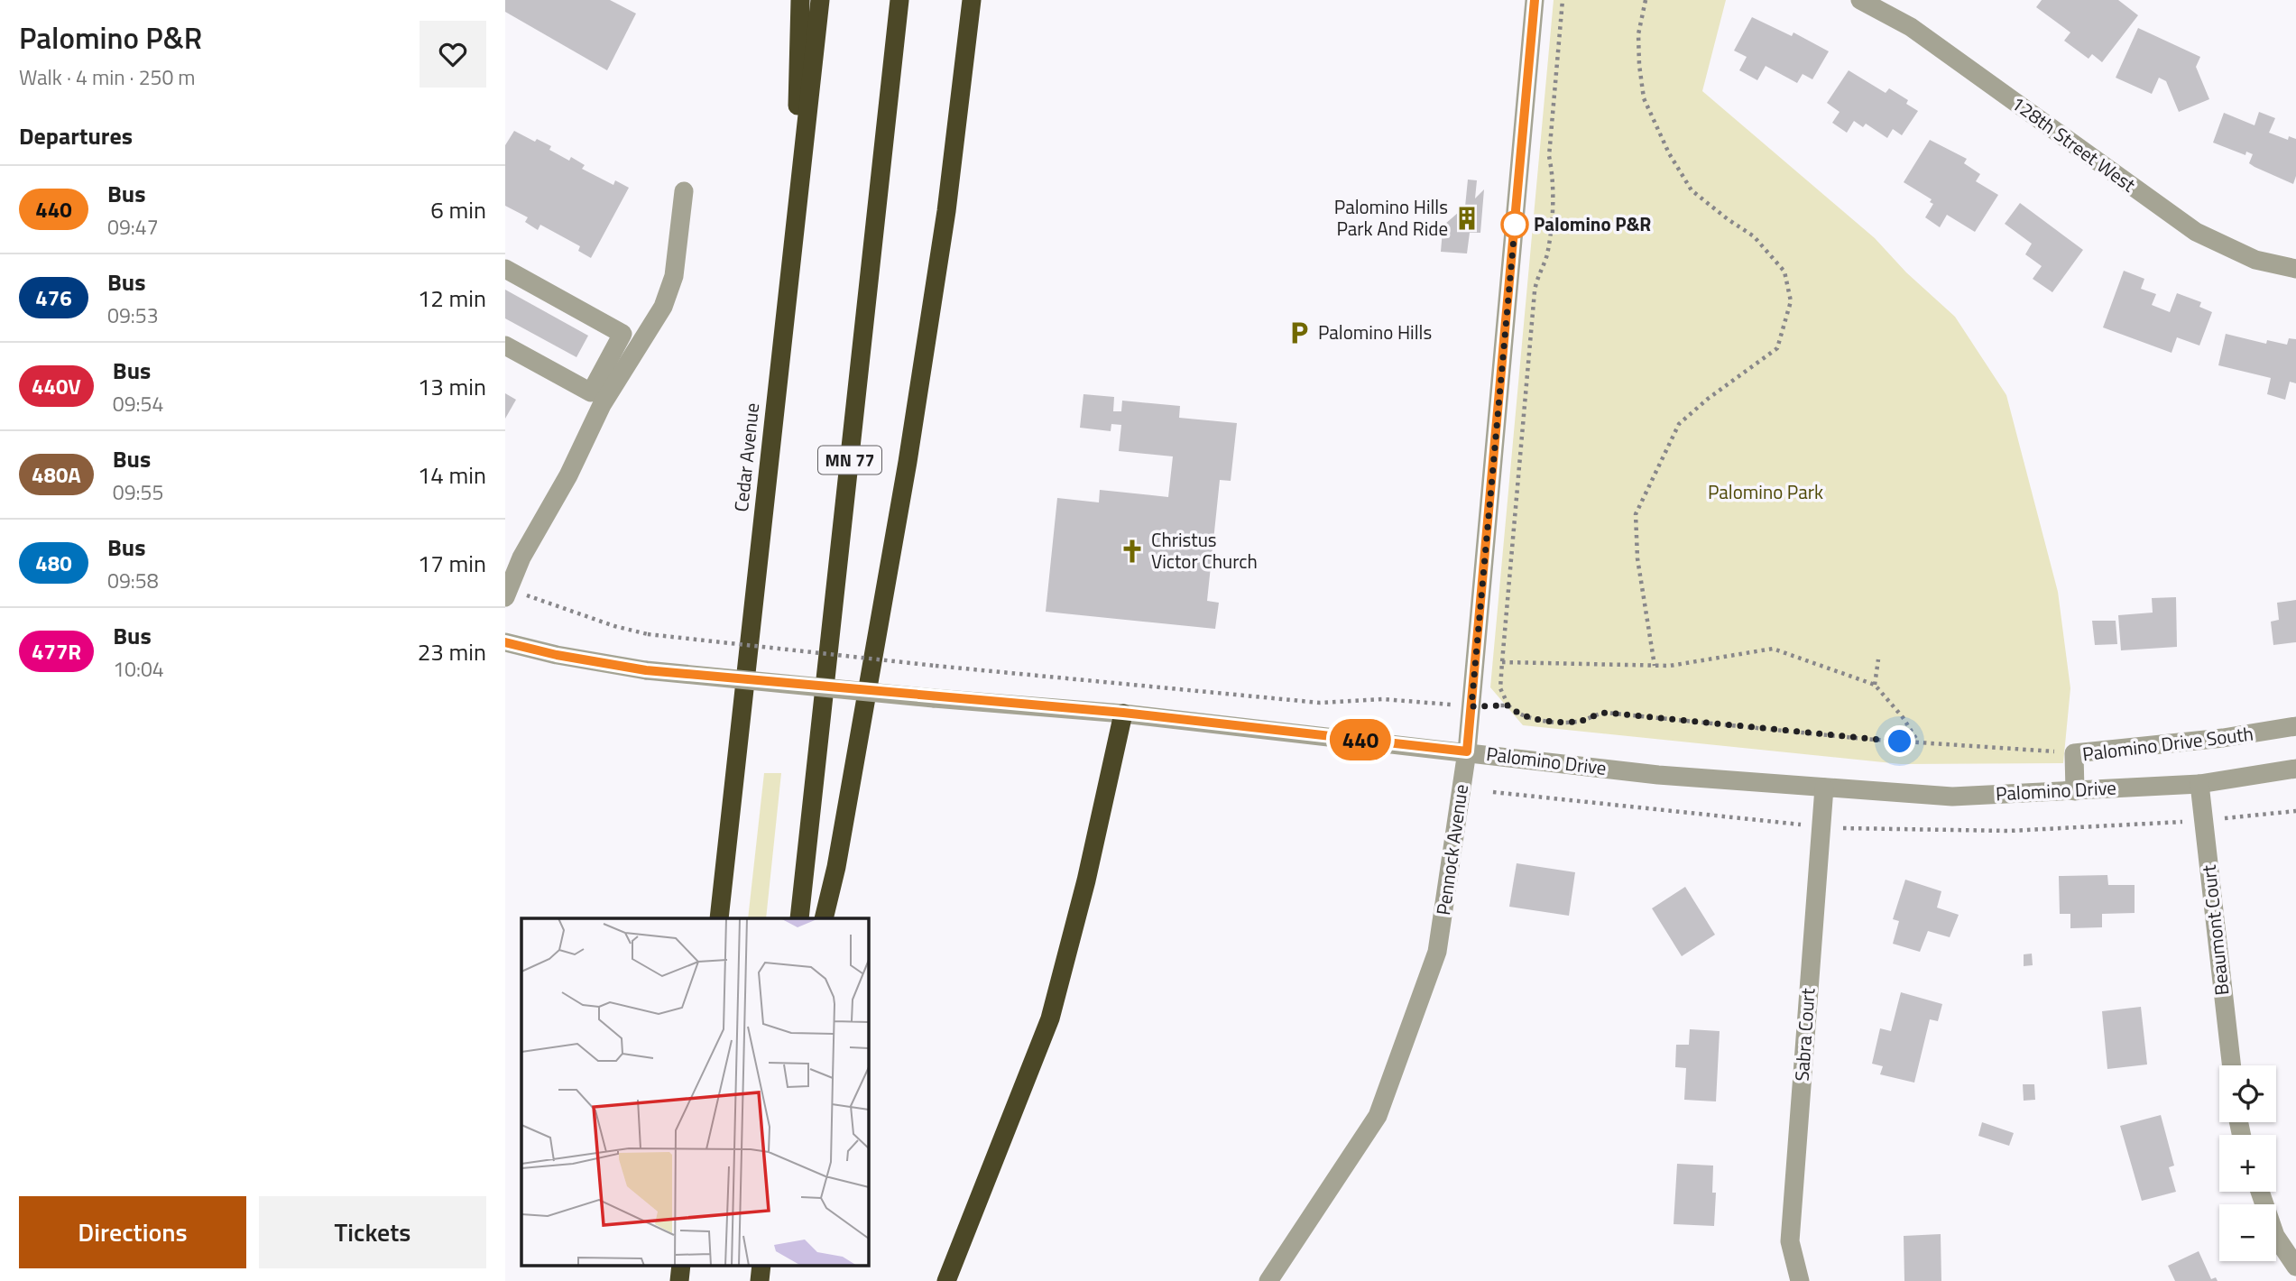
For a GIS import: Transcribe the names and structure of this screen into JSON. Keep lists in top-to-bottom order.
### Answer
{
  "streets": {
    "highway": ["Cedar Avenue", "MN 77"],
    "street": [
      "128th Street West",
      "Palomino Drive South",
      "Palomino Drive",
      "Pennock Avenue",
      "Beaumont Court",
      "Sabra Court"
    ]
  },
  "crossings": [
    ["Palomino Drive South", "Palomino Drive"],
    ["Palomino Drive", "Pennock Avenue"],
    ["Palomino Drive", "Beaumont Court"],
    ["Palomino Drive", "Sabra Court"]
  ],
  "parks": ["Palomino Park"],
  "places": {
    "building": ["Palomino Hills Park And Ride"],
    "other": ["Palomino P&R"],
    "parking": ["Palomino Hills"],
    "church": ["Christus Victor Church"]
  },
  "lines": ["bus line 440"],
  "page": {
    "heading": [
      ["Palomino P&R", "Walk · 4 min · 250 m"],
      "Departures"
    ],
    "on_map": "440",
    "list": [
      {
        "mark": "440",
        "name": "Bus",
        "note": "09:47",
        "value": "6 min"
      },
      {
        "mark": "476",
        "name": "Bus",
        "note": "09:53",
        "value": "12 min"
      },
      {
        "mark": "440V",
        "name": "Bus",
        "note": "09:54",
        "value": "13 min"
      },
      {
        "mark": "480A",
        "name": "Bus",
        "note": "09:55",
        "value": "14 min"
      },
      {
        "mark": "480",
        "name": "Bus",
        "note": "09:58",
        "value": "17 min"
      },
      {
        "mark": "477R",
        "name": "Bus",
        "note": "10:04",
        "value": "23 min"
      }
    ],
    "map_buttons": ["+", "−"],
    "buttons": ["Directions", "Tickets"]
  }
}
